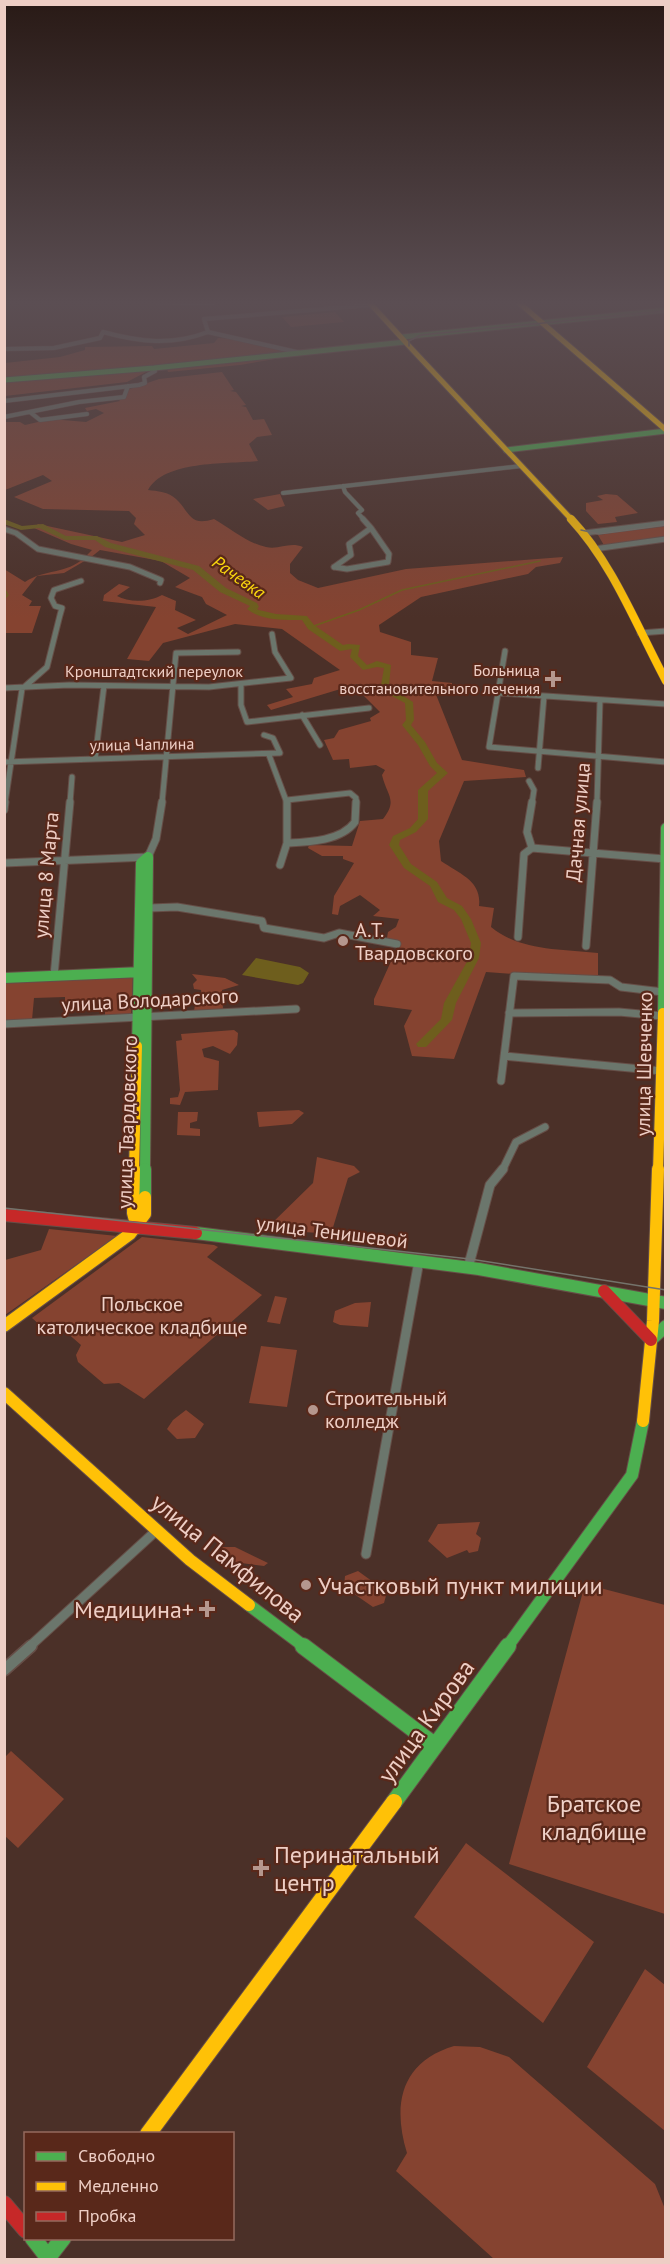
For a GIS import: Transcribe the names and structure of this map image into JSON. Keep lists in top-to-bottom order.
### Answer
{
  "streets": {
    "main road": [
      "улица Шевченко",
      "улица Твардовского",
      "улица Тенишевой",
      "улица Памфилова",
      "улица Кирова"
    ],
    "street": [
      "Кронштадтский переулок",
      "улица Чаплина",
      "Дачная улица",
      "улица 8 Марта",
      "улица Володарского"
    ]
  },
  "crossings": [
    ["Кронштадтский переулок", "улица Твардовского"],
    ["улица Чаплина", "улица Твардовского"],
    ["улица Володарского", "улица Твардовского"],
    ["улица Шевченко", "улица Тенишевой"],
    ["улица Шевченко", "улица Кирова"],
    ["улица Твардовского", "улица Тенишевой"],
    ["улица Тенишевой", "улица Кирова"],
    ["улица Памфилова", "улица Кирова"]
  ],
  "water": ["Рачевка"],
  "parks": ["Польское католическое кладбище", "Братское кладбище"],
  "places": {
    "health": ["Больница восстановительного лечения", "Медицина+", "Перинатальный центр"],
    "other": ["А.Т. Твардовского", "Строительный колледж", "Участковый пункт милиции"]
  },
  "legend": ["Свободно", "Медленно", "Пробка"]
}
